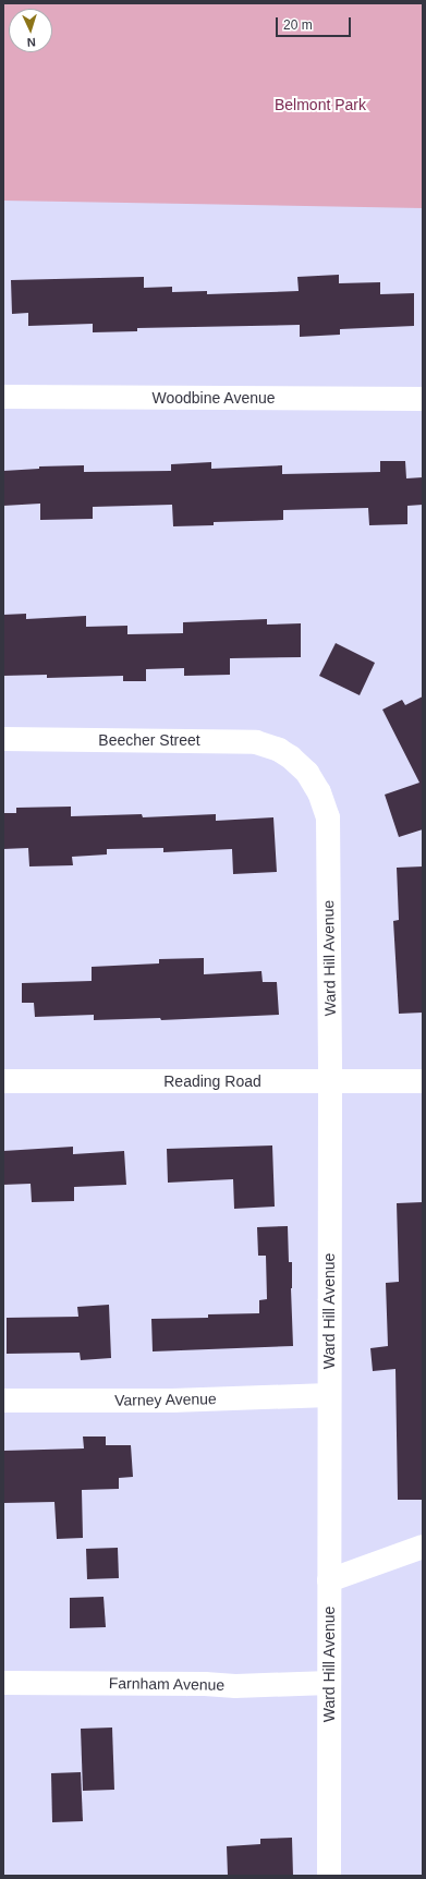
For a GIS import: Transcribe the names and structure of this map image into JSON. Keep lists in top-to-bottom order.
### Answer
{
  "streets": {
    "street": [
      "Woodbine Avenue",
      "Beecher Street",
      "Ward Hill Avenue",
      "Reading Road",
      "Varney Avenue",
      "Farnham Avenue"
    ]
  },
  "crossings": [
    ["Beecher Street", "Ward Hill Avenue"],
    ["Ward Hill Avenue", "Reading Road"],
    ["Ward Hill Avenue", "Varney Avenue"],
    ["Ward Hill Avenue", "Farnham Avenue"]
  ],
  "parks": ["Belmont Park"],
  "scale_bar": "20 m",
  "north": "bottom"
}
